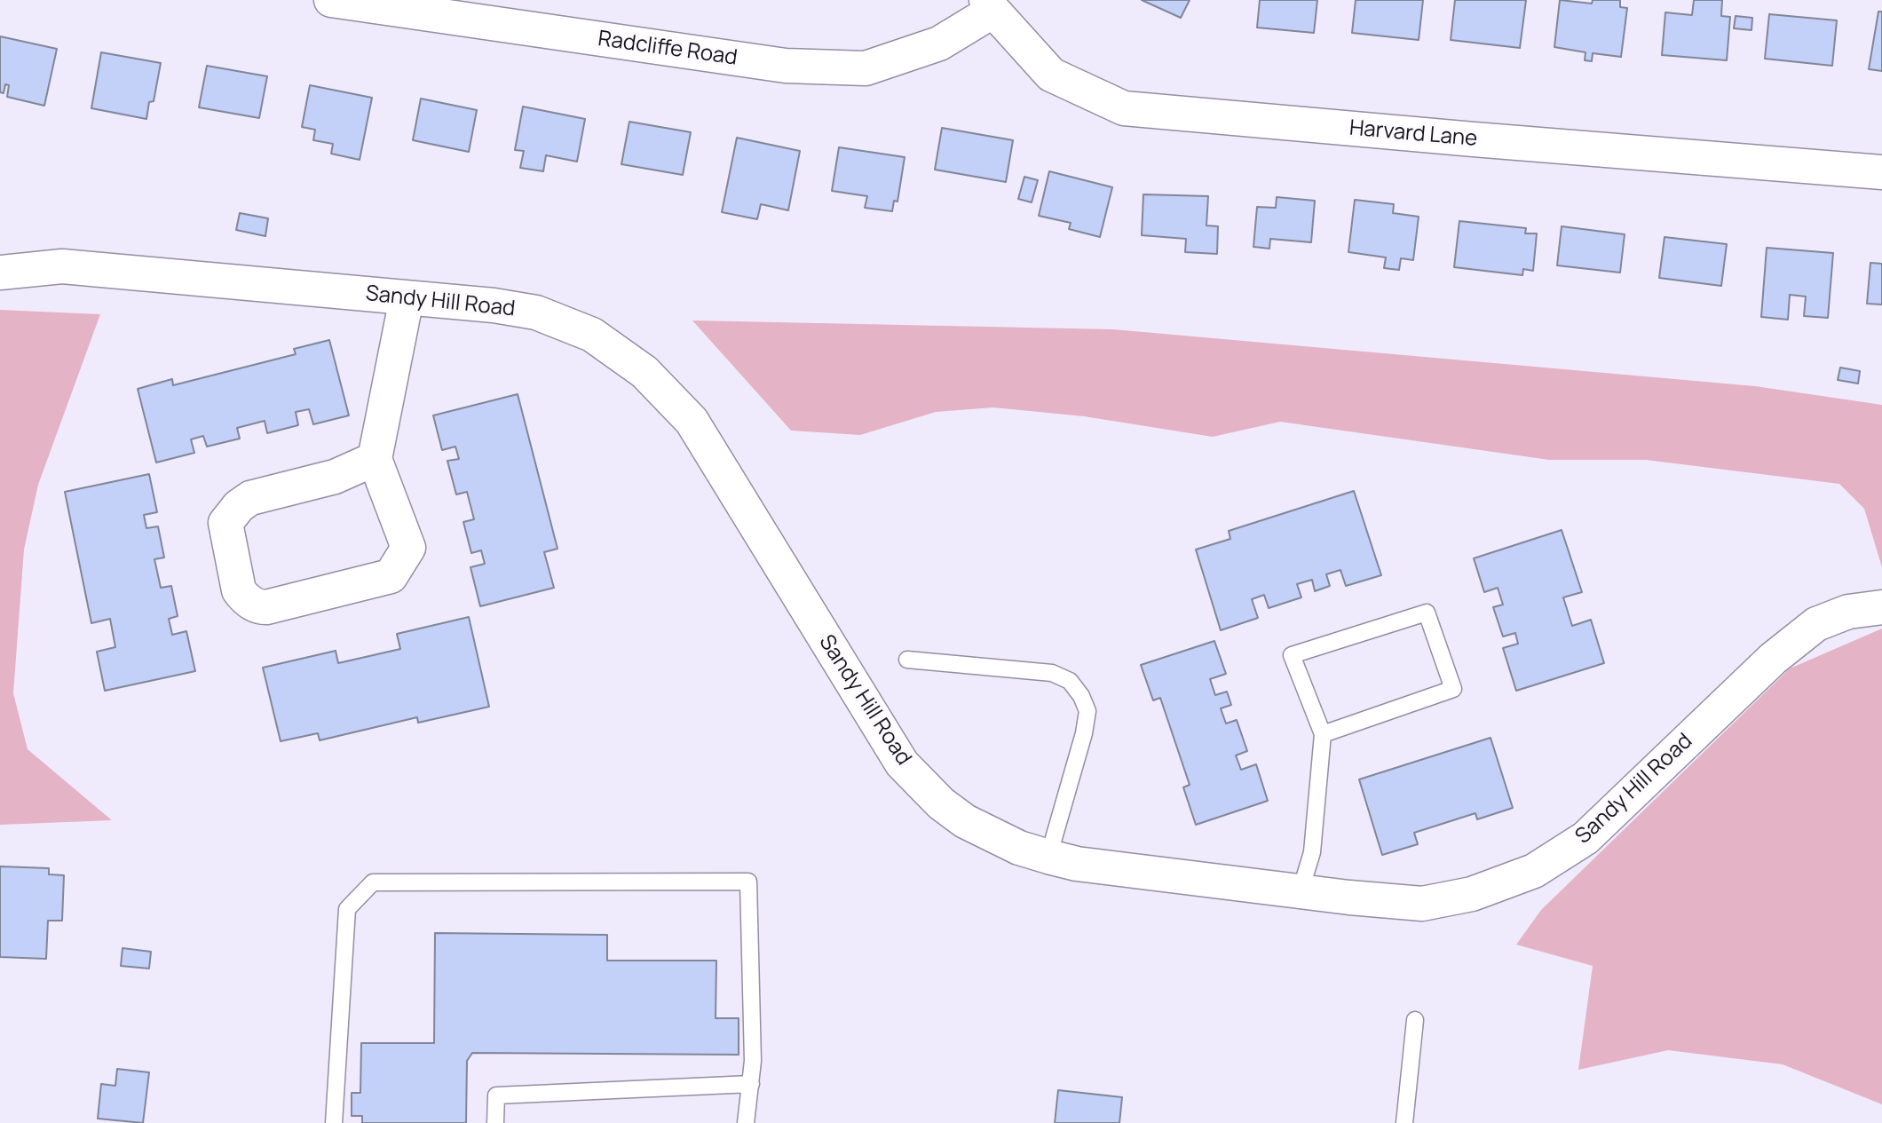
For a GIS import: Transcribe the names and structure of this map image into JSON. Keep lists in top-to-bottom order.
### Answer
{
  "streets": {
    "street": ["Radcliffe Road", "Harvard Lane", "Sandy Hill Road"]
  },
  "crossings": [
    ["Radcliffe Road", "Harvard Lane"]
  ]
}
